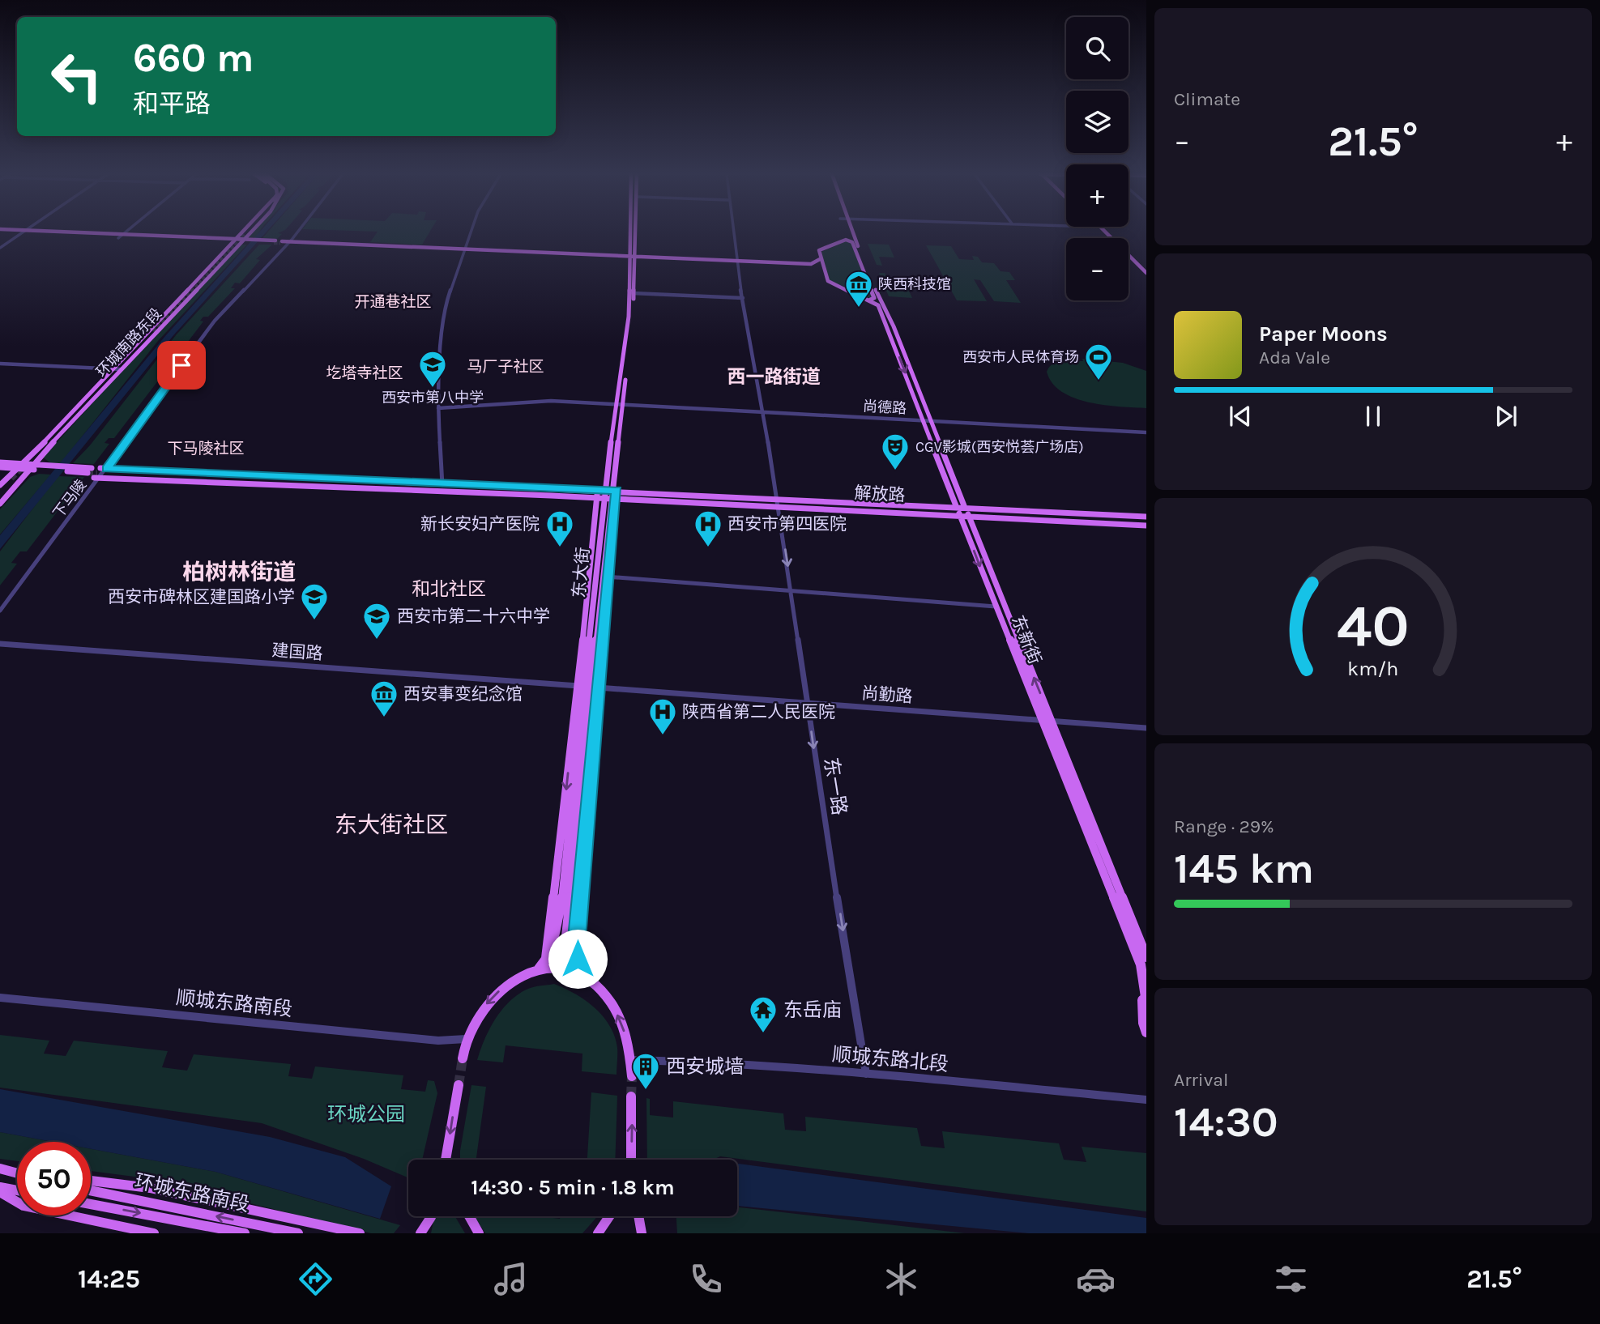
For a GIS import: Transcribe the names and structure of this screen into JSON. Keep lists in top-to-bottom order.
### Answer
{
  "streets": {
    "main road": [
      "环城南路东段",
      "解放路",
      "东新街",
      "环城东路南段"
    ],
    "street": [
      "尚德路",
      "下马陵",
      "建国路",
      "尚勤路",
      "东一路",
      "顺城东路南段",
      "顺城东路北段"
    ]
  },
  "crossings": [
    ["尚德路", "东新街"],
    ["尚德路", "东一路"],
    ["解放路", "东新街"],
    ["解放路", "东一路"],
    ["东新街", "尚勤路"],
    ["建国路", "尚勤路"],
    ["尚勤路", "东一路"],
    ["东一路", "顺城东路北段"]
  ],
  "one_way": ["东一路"],
  "districts": [
    "开通巷社区",
    "马厂子社区",
    "圪塔寺社区",
    "西一路街道",
    "下马陵社区",
    "柏树林街道",
    "和北社区",
    "东大街社区"
  ],
  "parks": ["环城公园"],
  "places": {
    "museum": ["陕西科技馆", "西安事变纪念馆"],
    "sports": ["西安市人民体育场"],
    "school or university": ["西安市第八中学", "西安市碑林区建国路小学", "西安市第二十六中学"],
    "theatre": ["CGV影城(西安悦荟广场店)"],
    "hospital": ["新长安妇产医院", "西安市第四医院", "陕西省第二人民医院"],
    "temple": ["东岳庙"],
    "building": ["西安城墙"]
  },
  "page": {
    "tile": [
      "Climate",
      ["Range · 29%", "145 km"],
      ["Arrival", "14:30"]
    ],
    "map_buttons": ["+", "−"],
    "turn": ["660 m", "和平路"],
    "heat": ["−", "21.5°", "+"],
    "song": ["Paper Moons", "Ada Vale"],
    "limit": "50",
    "trip": "14:30 · 5 min · 1.8 km",
    "tabs": ["14:25", "21.5°"],
    "gauge": ["40", "km/h"]
  }
}
